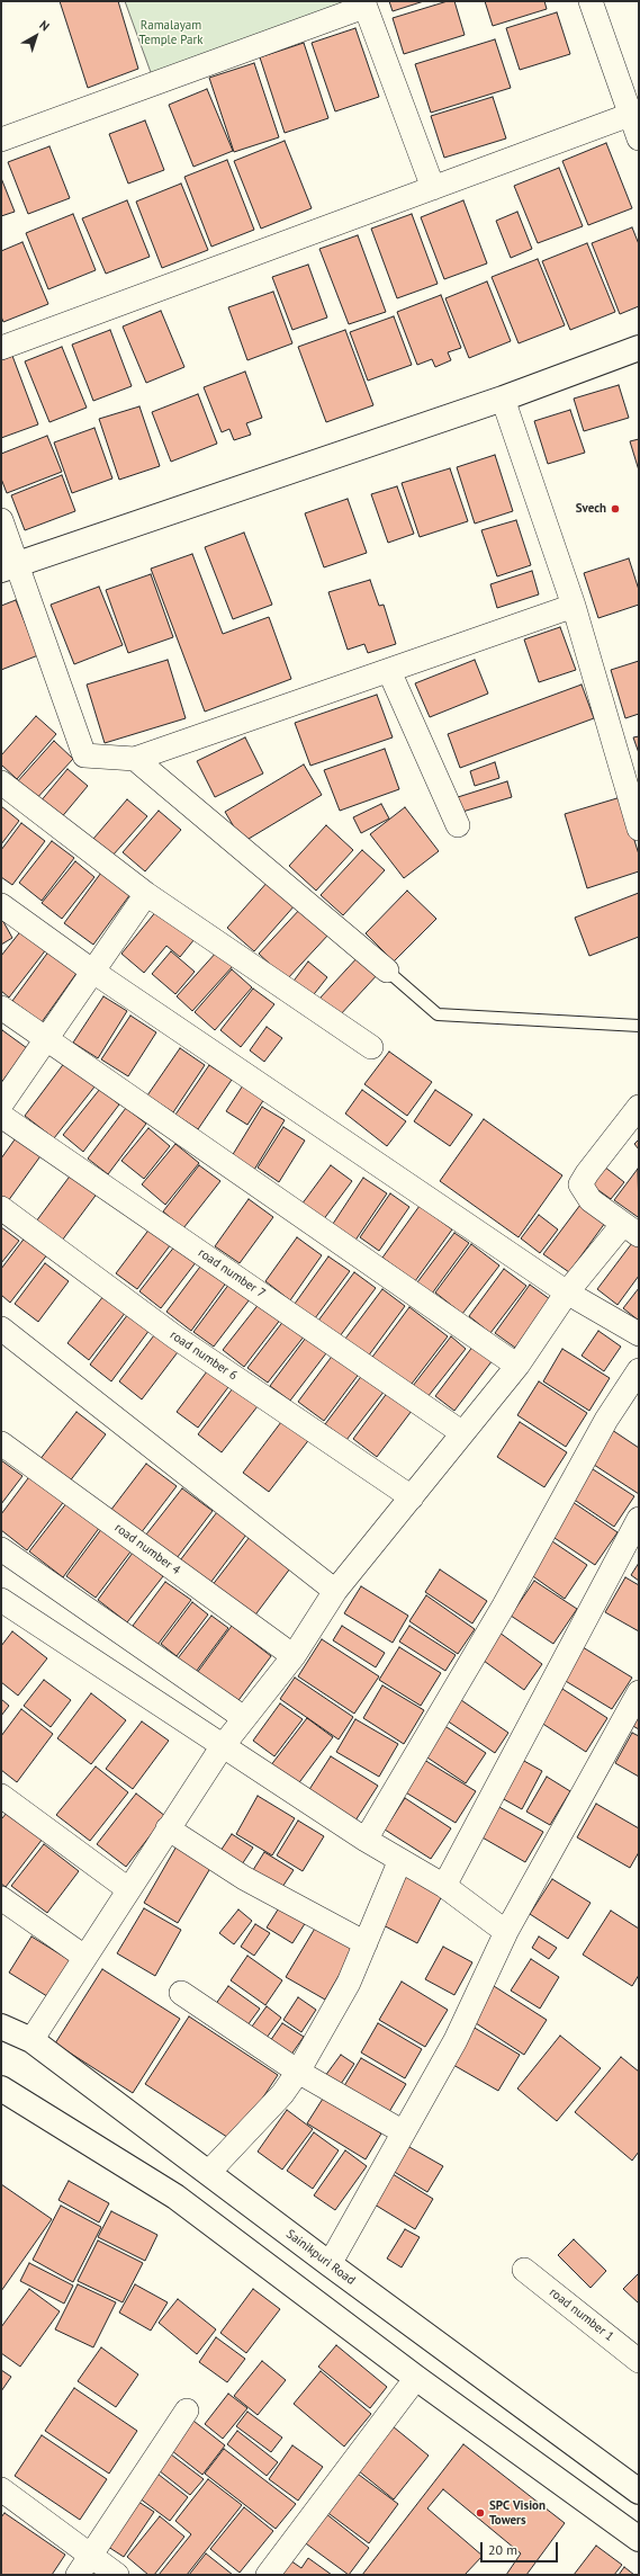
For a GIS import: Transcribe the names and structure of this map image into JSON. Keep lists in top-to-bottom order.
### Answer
{
  "streets": {
    "main road": ["Sainikpuri Road"],
    "street": [
      "road number 7",
      "road number 6",
      "road number 4",
      "road number 1"
    ]
  },
  "parks": ["Ramalayam Temple Park"],
  "places": ["Svech", "SPC Vision Towers"],
  "scale_bar": "20 m",
  "north": "top right"
}
